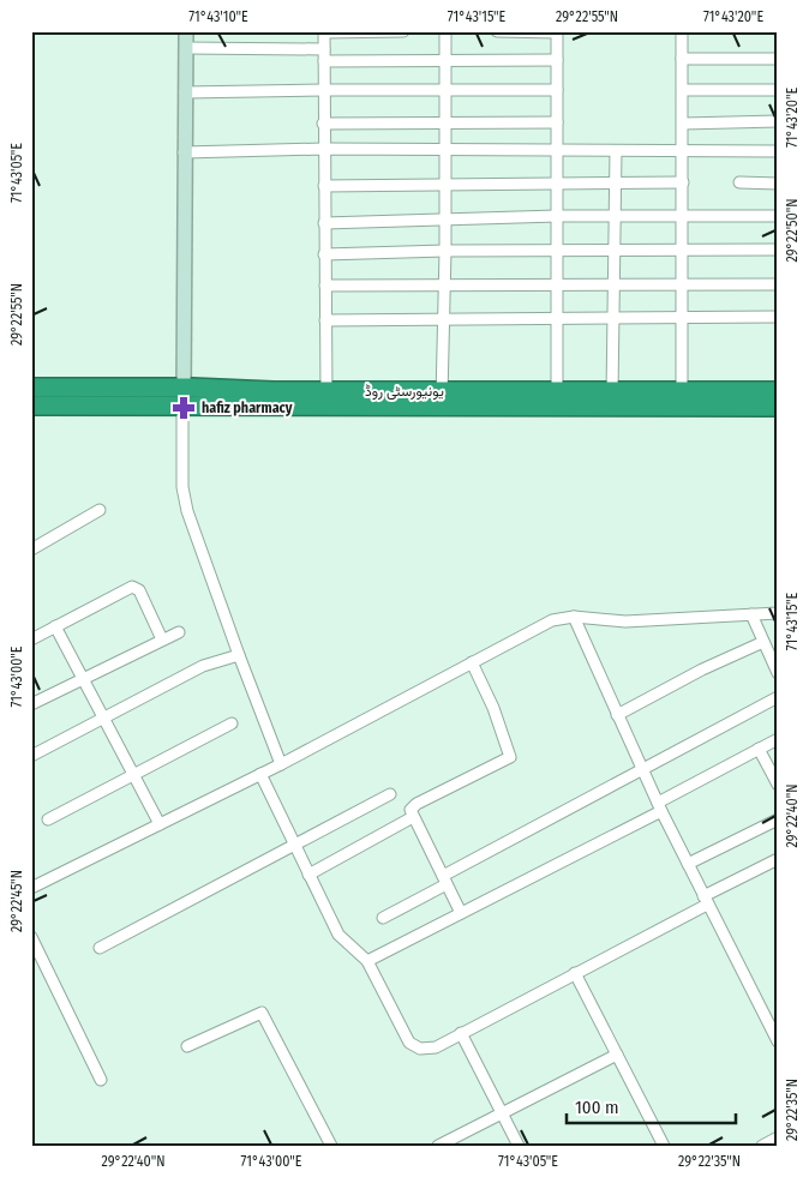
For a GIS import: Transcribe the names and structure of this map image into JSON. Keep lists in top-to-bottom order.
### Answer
{
  "streets": {
    "highway": ["یونیورسٹی روڈ"]
  },
  "places": {
    "pharmacy": ["hafiz pharmacy"]
  },
  "scale_bar": "100 m",
  "coordinates": [
    "71°43'10\"E",
    "71°43'15\"E",
    "29°22'55\"N",
    "71°43'20\"E",
    "71°43'05\"E",
    "29°22'50\"N",
    "71°43'00\"E",
    "29°22'40\"N",
    "29°22'45\"N",
    "29°22'35\"N"
  ]
}
